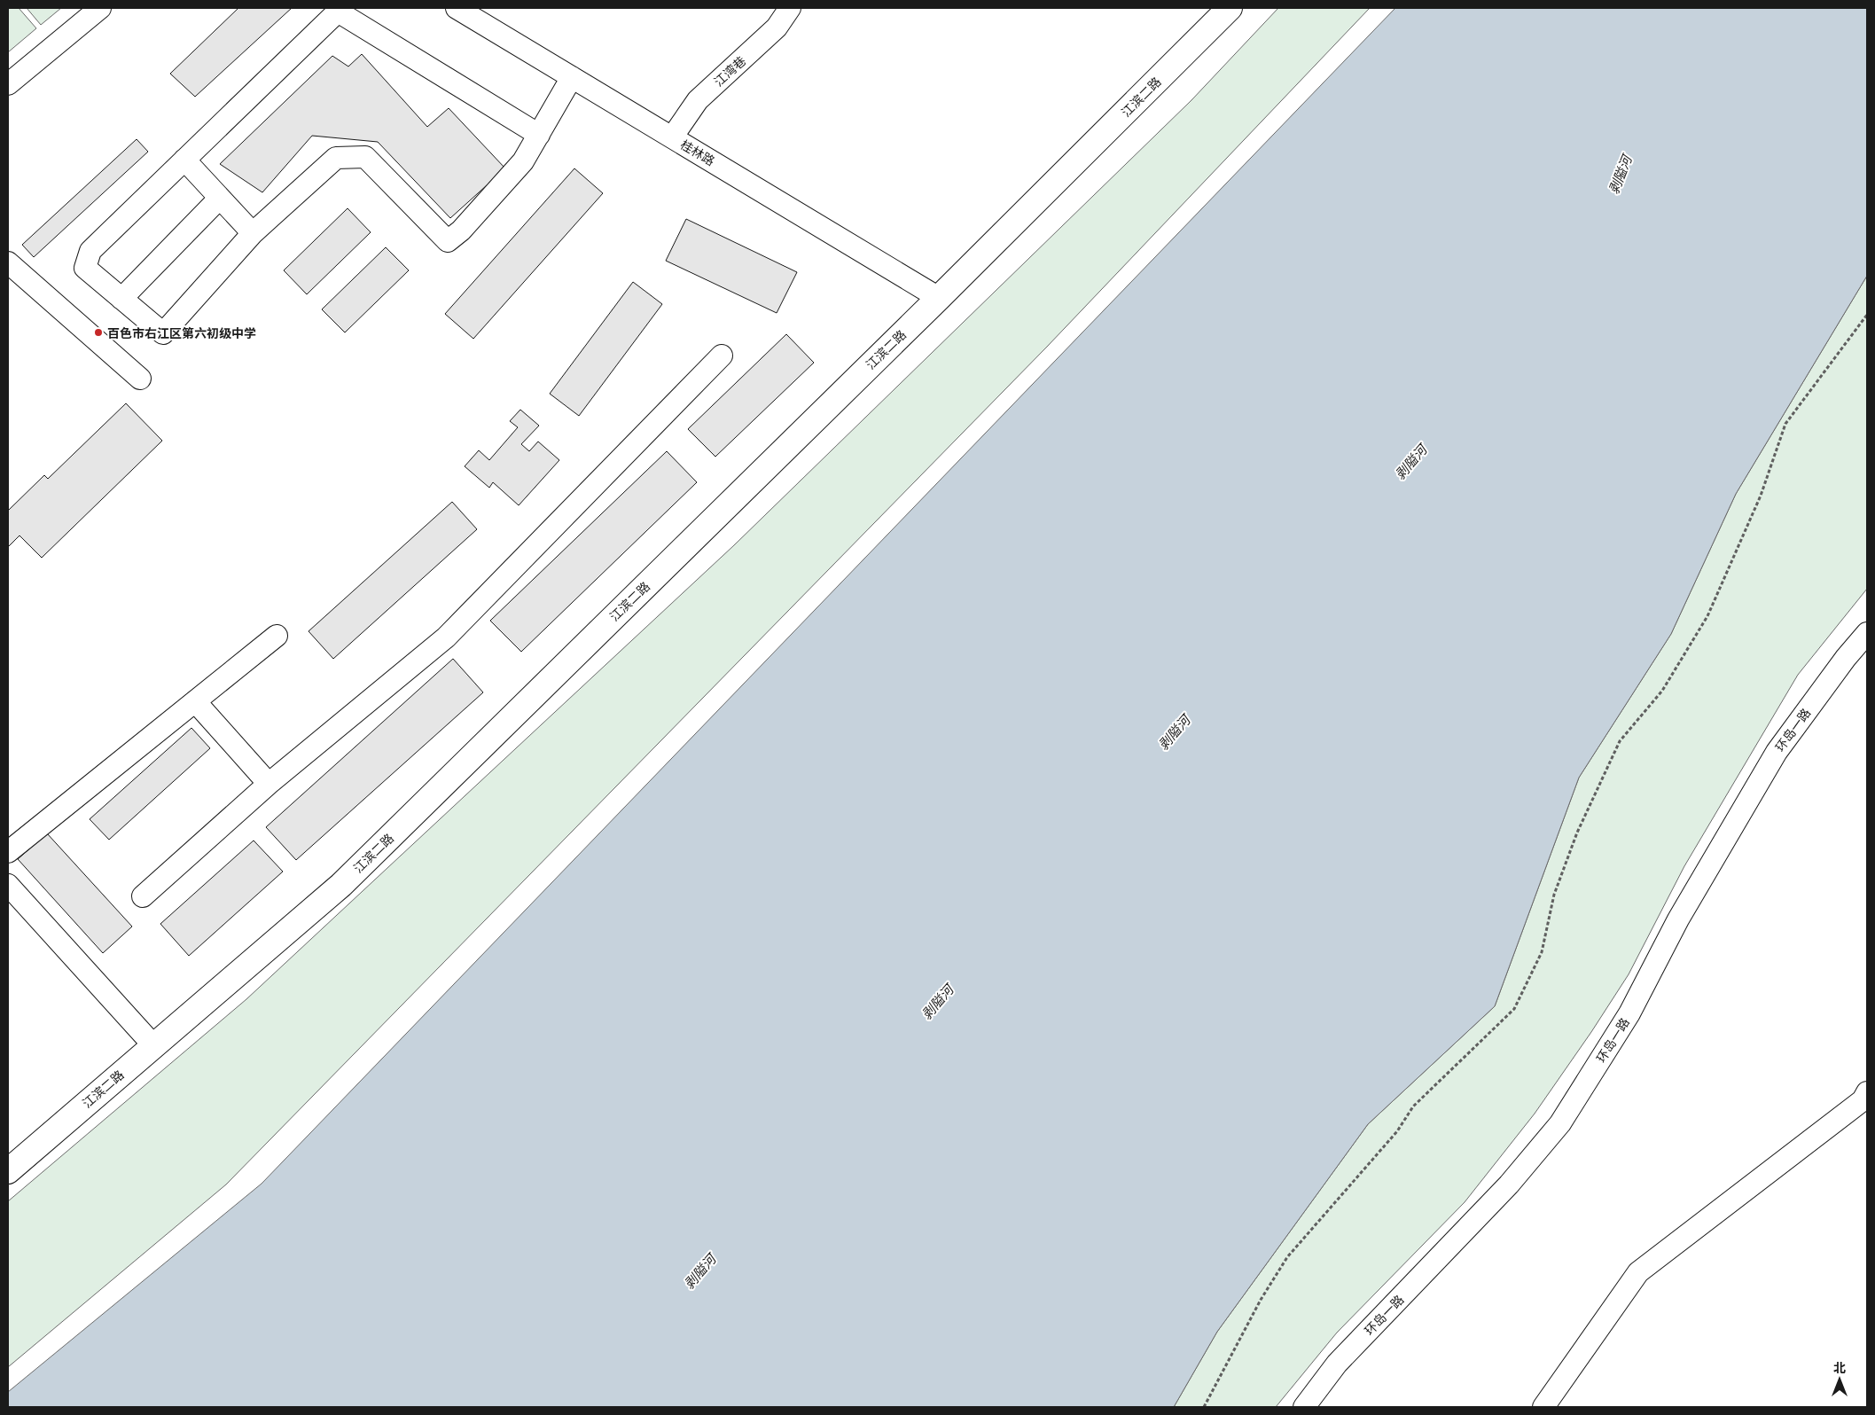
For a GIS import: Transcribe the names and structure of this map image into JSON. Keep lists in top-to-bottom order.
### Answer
{
  "streets": {
    "main road": ["江滨二路"],
    "street": ["江湾巷", "桂林路", "环岛一路"]
  },
  "crossings": [
    ["江湾巷", "桂林路"],
    ["江滨二路", "桂林路"]
  ],
  "water": ["剥隘河"],
  "places": ["百色市右江区第六初级中学"],
  "north": "top"
}
